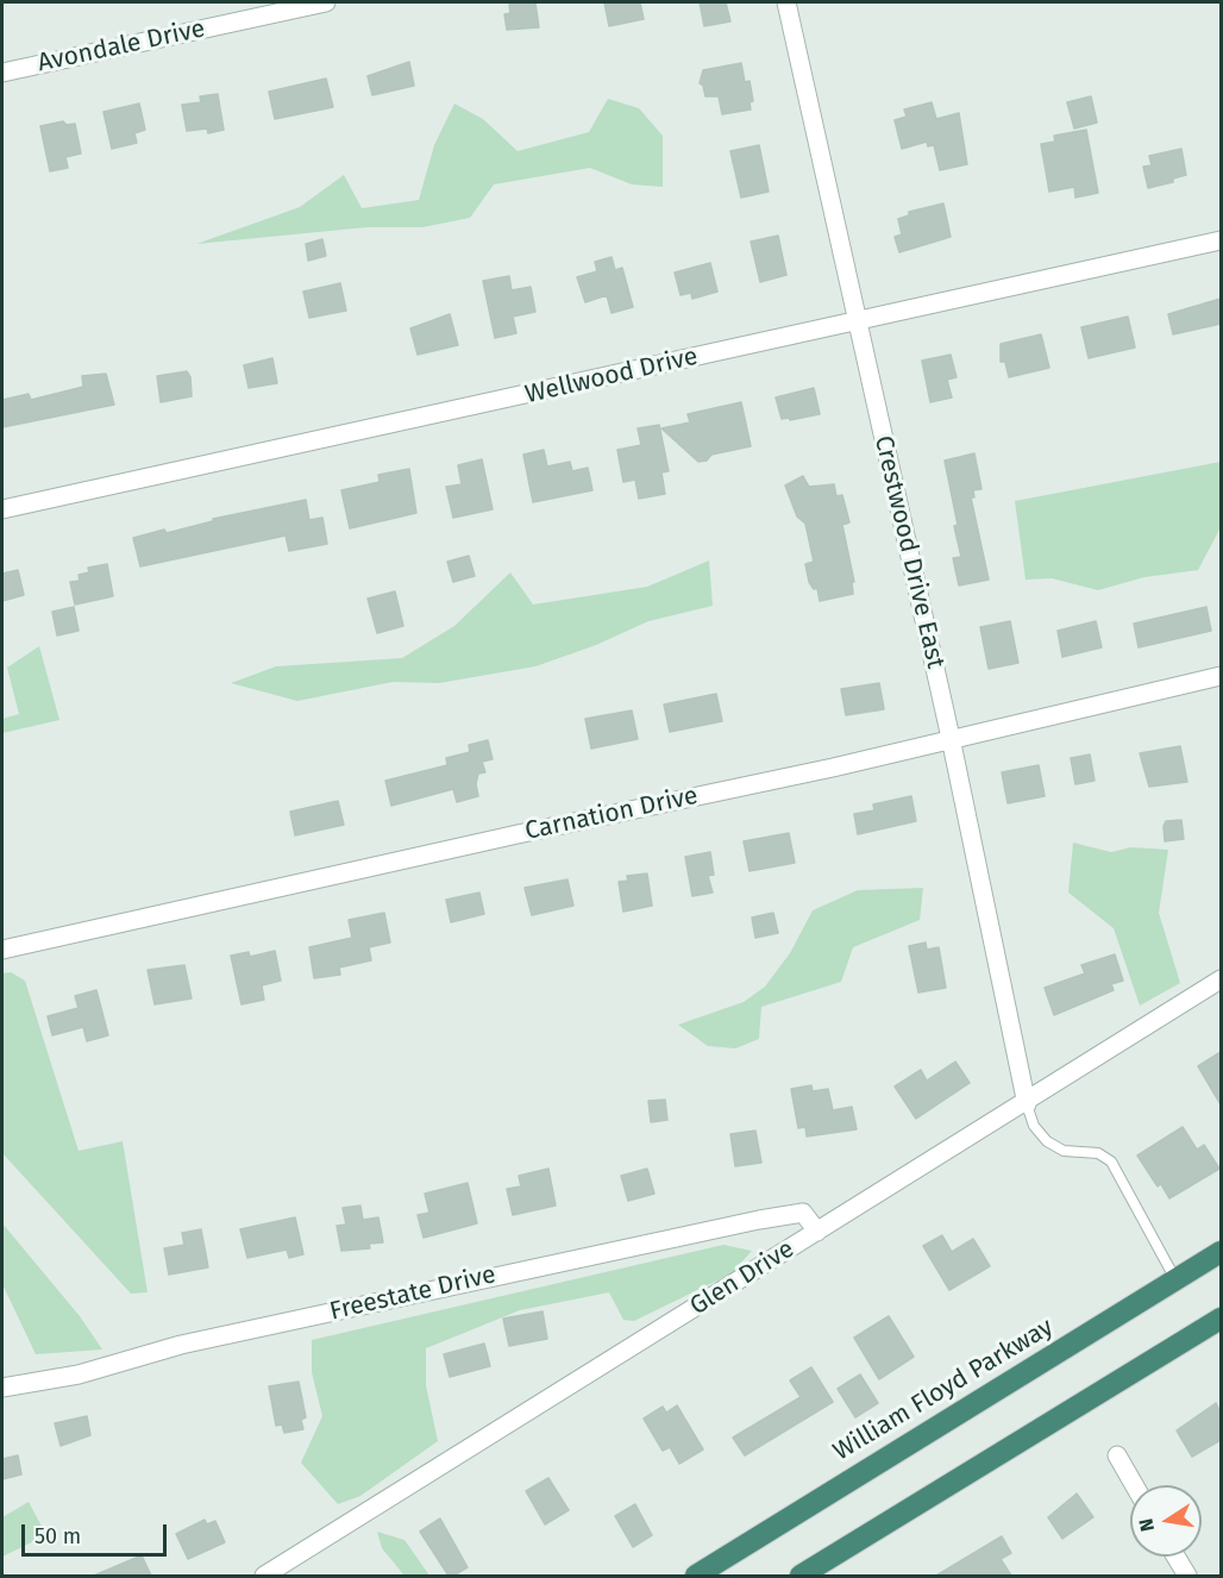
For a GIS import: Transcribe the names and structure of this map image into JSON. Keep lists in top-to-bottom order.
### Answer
{
  "streets": {
    "highway": ["William Floyd Parkway"],
    "street": [
      "Avondale Drive",
      "Wellwood Drive",
      "Crestwood Drive East",
      "Carnation Drive",
      "Glen Drive",
      "Freestate Drive"
    ]
  },
  "crossings": [
    ["Wellwood Drive", "Crestwood Drive East"],
    ["Crestwood Drive East", "Carnation Drive"],
    ["Crestwood Drive East", "Glen Drive"],
    ["Glen Drive", "Freestate Drive"]
  ],
  "scale_bar": "50 m",
  "north": "left"
}
